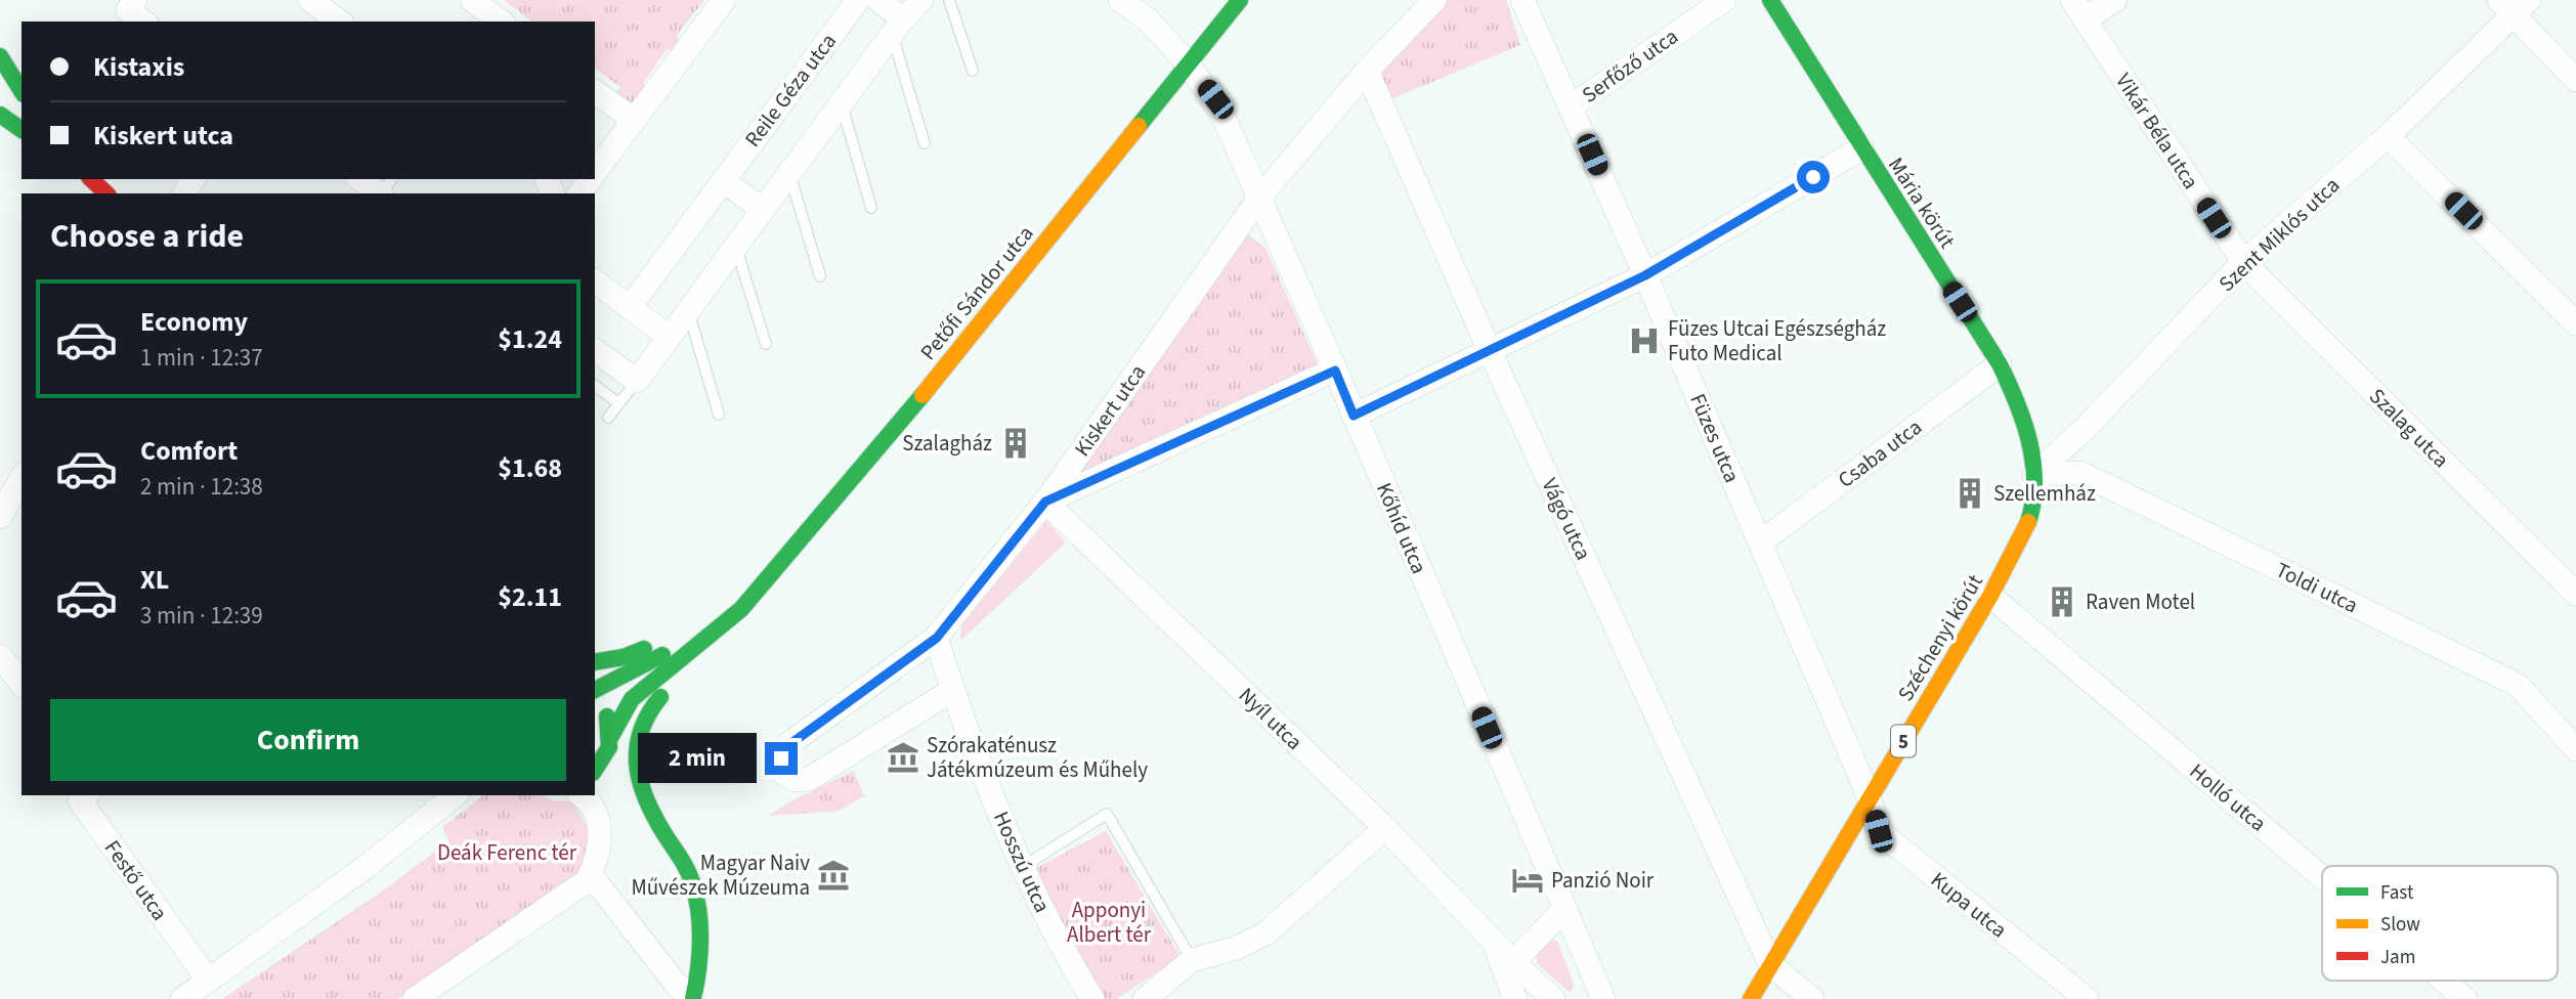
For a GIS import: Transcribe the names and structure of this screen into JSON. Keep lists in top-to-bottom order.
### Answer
{
  "streets": {
    "street": [
      "Serfőző utca",
      "Reile Géza utca",
      "Vikár Béla utca",
      "Mária körút",
      "Szent Miklós utca",
      "Petőfi Sándor utca",
      "Kiskert utca",
      "Szalag utca",
      "Füzes utca",
      "Csaba utca",
      "Vágó utca",
      "Kőhíd utca",
      "Toldi utca",
      "Széchenyi körút",
      "Nyíl utca",
      "5",
      "Holló utca",
      "Hosszú utca",
      "Festő utca",
      "Kupa utca"
    ]
  },
  "crossings": [
    ["Serfőző utca", "Füzes utca"],
    ["Vikár Béla utca", "Szent Miklós utca"],
    ["Vikár Béla utca", "Szalag utca"],
    ["Mária körút", "Szent Miklós utca"],
    ["Mária körút", "Csaba utca"],
    ["Mária körút", "Toldi utca"],
    ["Mária körút", "Széchenyi körút"],
    ["Szent Miklós utca", "Szalag utca"],
    ["Szent Miklós utca", "Toldi utca"],
    ["Szent Miklós utca", "Széchenyi körút"],
    ["Petőfi Sándor utca", "Kőhíd utca"],
    ["Kiskert utca", "Vágó utca"],
    ["Kiskert utca", "Kőhíd utca"],
    ["Kiskert utca", "Nyíl utca"],
    ["Kiskert utca", "Hosszú utca"],
    ["Füzes utca", "Csaba utca"],
    ["Füzes utca", "Széchenyi körút"],
    ["Füzes utca", "Kupa utca"],
    ["Vágó utca", "Széchenyi körút"],
    ["Toldi utca", "Széchenyi körút"],
    ["Széchenyi körút", "Holló utca"],
    ["Széchenyi körút", "Kupa utca"]
  ],
  "parks": ["Deák Ferenc tér", "Apponyi Albert tér"],
  "places": {
    "hospital": ["Füzes Utcai Egészségház Futo Medical"],
    "building": ["Szalagház", "Szellemház", "Raven Motel"],
    "museum": ["Szórakaténusz Játékmúzeum és Műhely", "Magyar Naiv Művészek Múzeuma"],
    "hotel": ["Panzió Noir"]
  },
  "legend": ["Fast", "Slow", "Jam"],
  "page": {
    "banner": ["Kistaxis", "Kiskert utca"],
    "heading": "Choose a ride",
    "list": [
      {
        "name": "Economy",
        "note": "1 min · 12:37",
        "value": "$1.24"
      },
      {
        "name": "Comfort",
        "note": "2 min · 12:38",
        "value": "$1.68"
      },
      {
        "name": "XL",
        "note": "3 min · 12:39",
        "value": "$2.11"
      }
    ],
    "buttons": "Confirm",
    "bubble": "2 min"
  }
}
